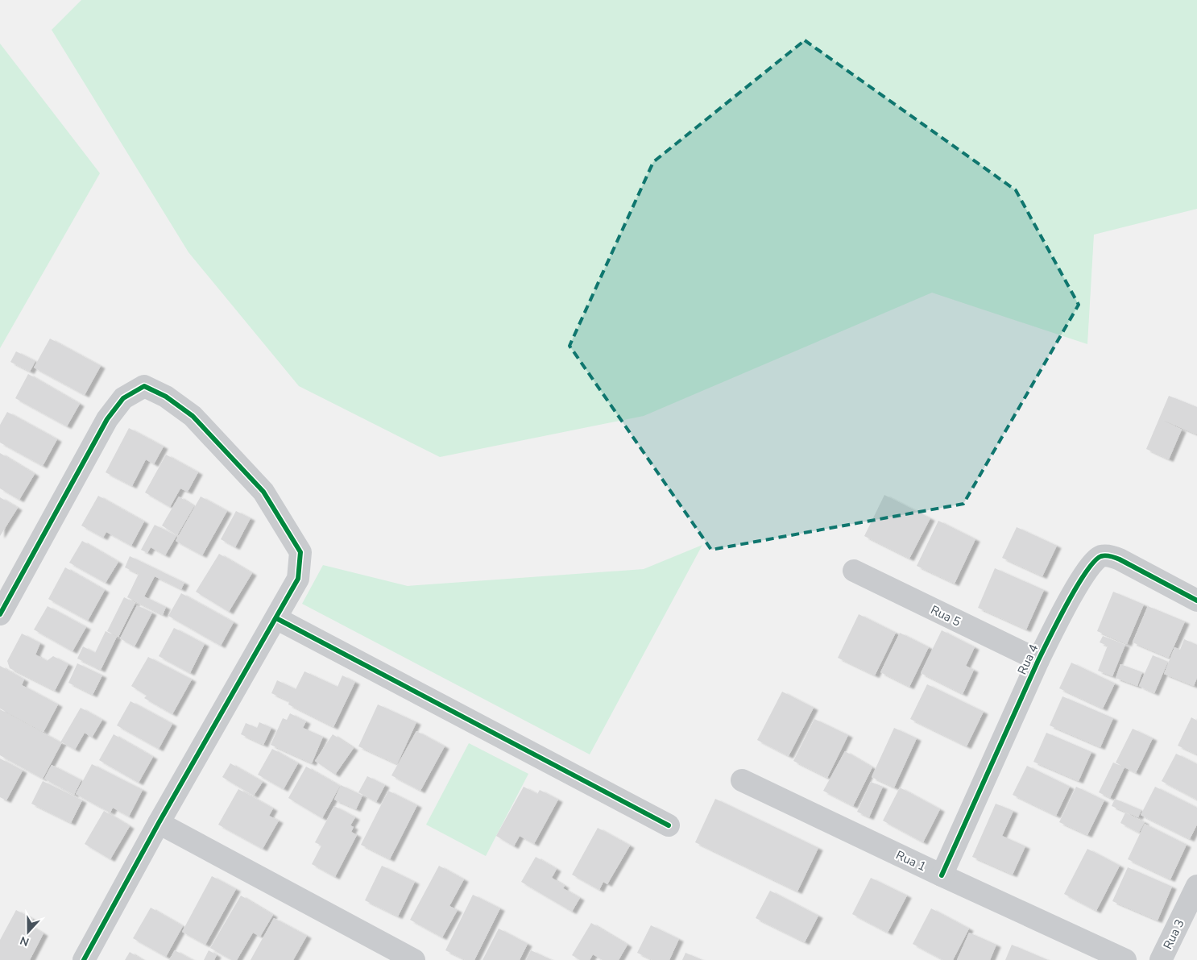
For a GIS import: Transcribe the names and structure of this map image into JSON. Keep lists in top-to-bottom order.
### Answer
{
  "streets": {
    "street": [
      "Rua 5",
      "Rua 4",
      "Rua 1",
      "Rua 3"
    ]
  },
  "crossings": [
    ["Rua 5", "Rua 4"],
    ["Rua 4", "Rua 1"]
  ],
  "north": "bottom"
}
